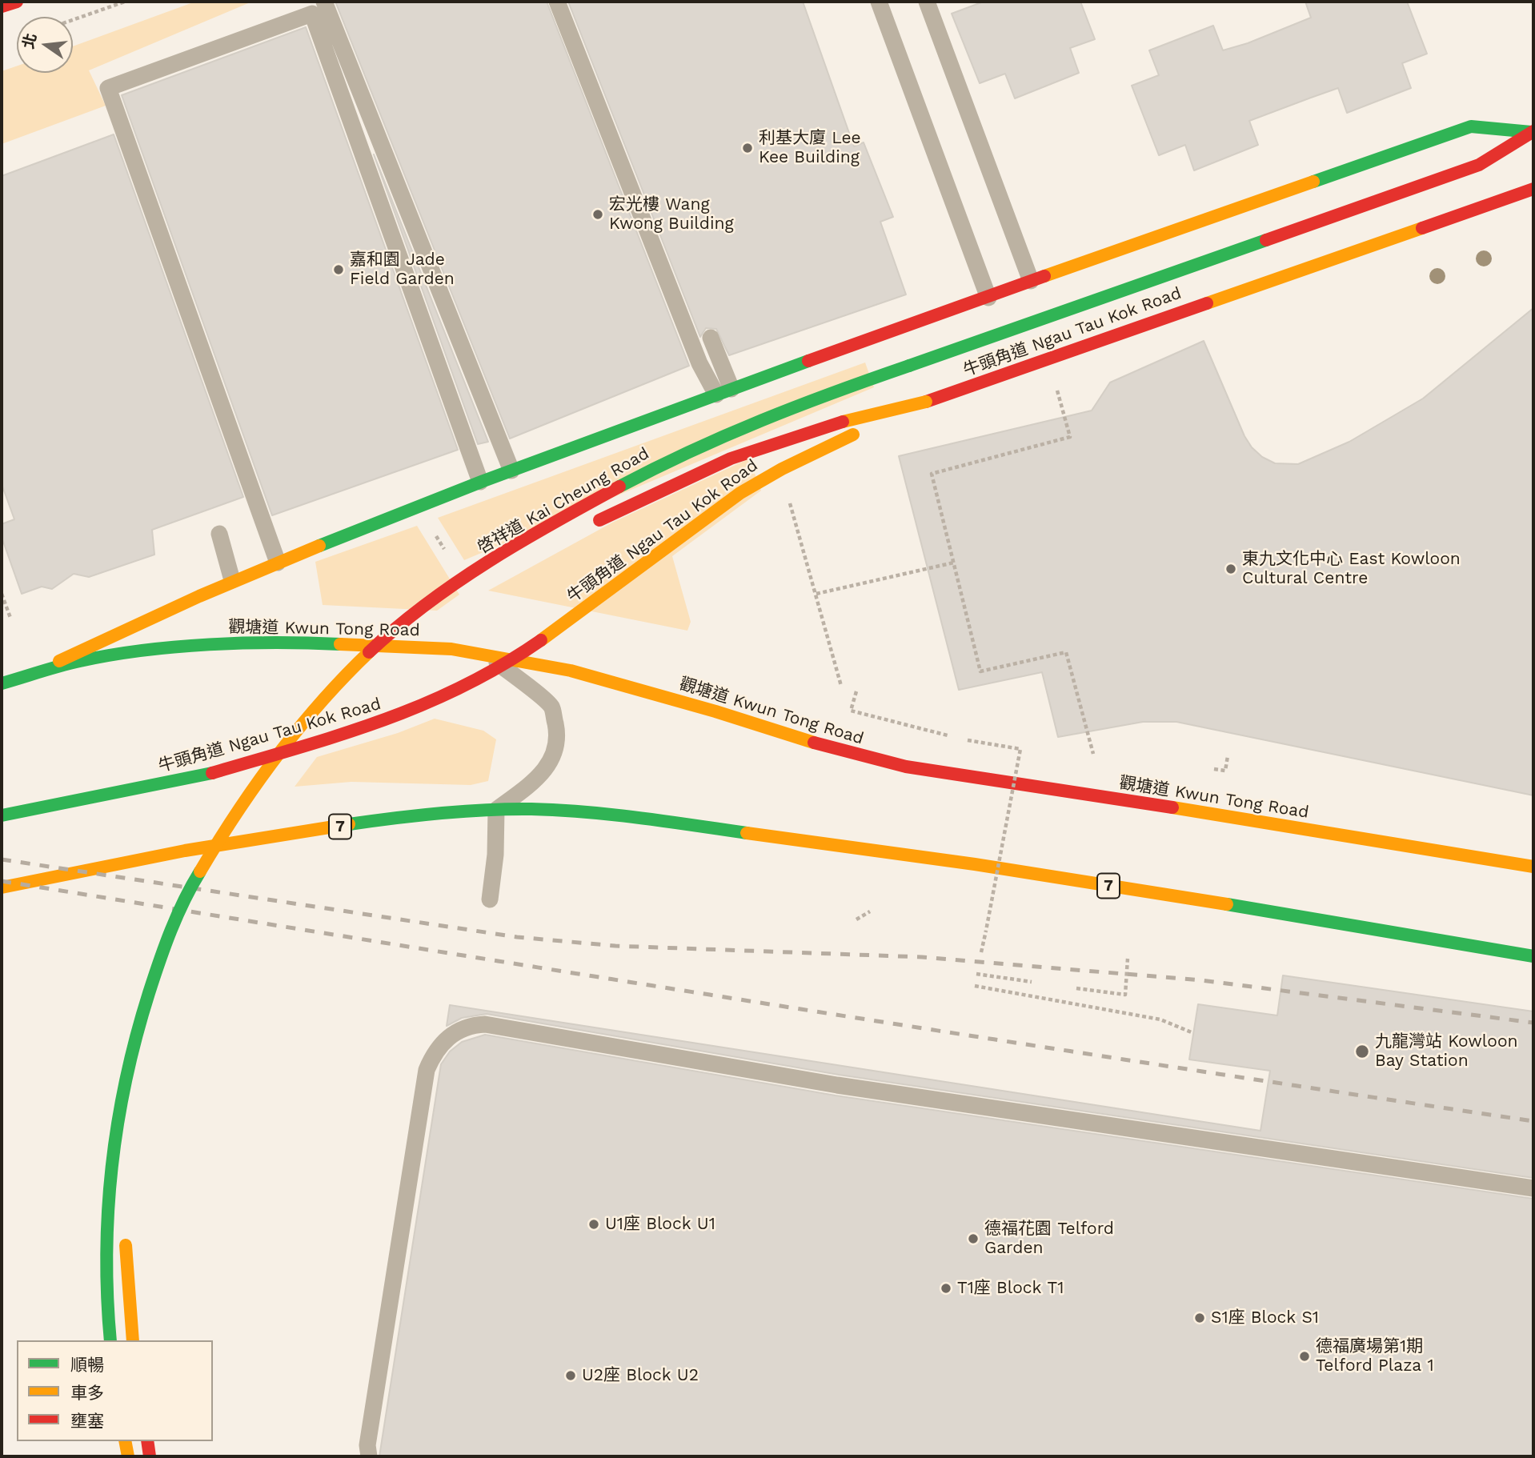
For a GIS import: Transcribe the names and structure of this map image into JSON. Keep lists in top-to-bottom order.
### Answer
{
  "streets": {
    "main road": [
      "牛頭角道 Ngau Tau Kok Road",
      "啓祥道 Kai Cheung Road",
      "觀塘道 Kwun Tong Road",
      "7"
    ]
  },
  "crossings": [
    ["牛頭角道 Ngau Tau Kok Road", "啓祥道 Kai Cheung Road"],
    ["牛頭角道 Ngau Tau Kok Road", "觀塘道 Kwun Tong Road"]
  ],
  "places": [
    "利基大廈 Lee Kee Building",
    "宏光樓 Wang Kwong Building",
    "嘉和園 Jade Field Garden",
    "東九文化中心 East Kowloon Cultural Centre",
    "九龍灣站 Kowloon Bay Station",
    "U1座 Block U1",
    "德福花園 Telford Garden",
    "T1座 Block T1",
    "S1座 Block S1",
    "德福廣場第1期 Telford Plaza 1",
    "U2座 Block U2"
  ],
  "legend": ["順暢", "車多", "壅塞"],
  "north": "left"
}
